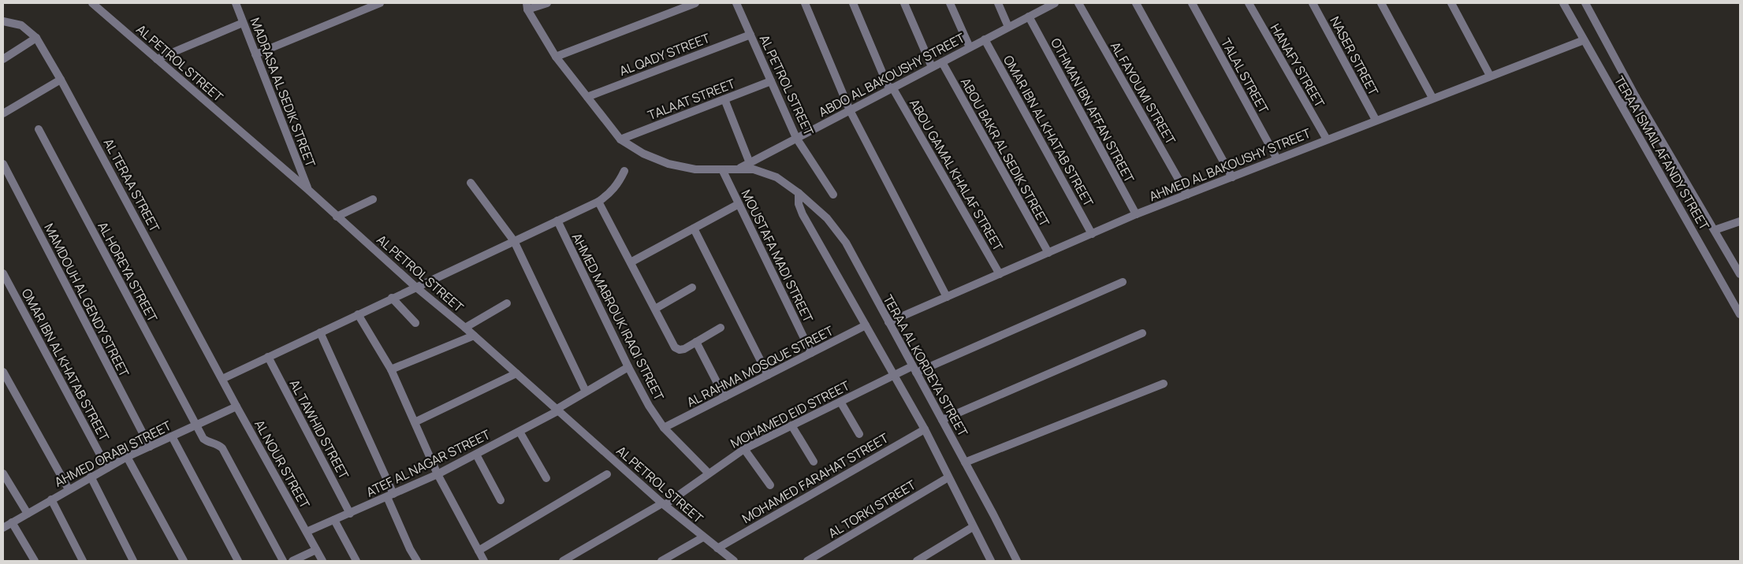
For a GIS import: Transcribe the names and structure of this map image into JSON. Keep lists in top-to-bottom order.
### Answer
{
  "streets": {
    "street": [
      "AL QADY STREET",
      "NASER STREET",
      "AL PETROL STREET",
      "HANAFY STREET",
      "ABDO AL BAKOUSHY STREET",
      "TALAL STREET",
      "MADRASA AL SEDIK STREET",
      "AL FAYOUMI STREET",
      "TALAAT STREET",
      "OTHMAN IBN AFFAN STREET",
      "OMAR IBN AL KHATAB STREET",
      "ABOU BAKR AL SEDIK STREET",
      "TERAA ISMAIL AFANDY STREET",
      "AHMED AL BAKOUSHY STREET",
      "ABOU GAMAL KHALAF STREET",
      "AL TERAA STREET",
      "MOUSTAFA MADI STREET",
      "AL HOREYA STREET",
      "MAMDOUH AL GENDY STREET",
      "AHMED MABROUK IRAQI STREET",
      "TERAA AL KORDEYA STREET",
      "AL RAHMA MOSQUE STREET",
      "MOHAMED EID STREET",
      "AL TAWHID STREET",
      "AHMED ORABI STREET",
      "ATEF AL NAGAR STREET",
      "AL NOUR STREET",
      "MOHAMED FARAHAT STREET",
      "AL TORKI STREET"
    ]
  },
  "crossings": [
    ["AL QADY STREET", "AL PETROL STREET"],
    ["AL QADY STREET", "TERAA AL KORDEYA STREET"],
    ["NASER STREET", "AHMED AL BAKOUSHY STREET"],
    ["AL PETROL STREET", "ABDO AL BAKOUSHY STREET"],
    ["AL PETROL STREET", "MADRASA AL SEDIK STREET"],
    ["AL PETROL STREET", "TALAAT STREET"],
    ["AL PETROL STREET", "MOHAMED EID STREET"],
    ["AL PETROL STREET", "ATEF AL NAGAR STREET"],
    ["AL PETROL STREET", "MOHAMED FARAHAT STREET"],
    ["HANAFY STREET", "AHMED AL BAKOUSHY STREET"],
    ["ABDO AL BAKOUSHY STREET", "OTHMAN IBN AFFAN STREET"],
    ["ABDO AL BAKOUSHY STREET", "OMAR IBN AL KHATAB STREET"],
    ["ABDO AL BAKOUSHY STREET", "ABOU BAKR AL SEDIK STREET"],
    ["ABDO AL BAKOUSHY STREET", "ABOU GAMAL KHALAF STREET"],
    ["ABDO AL BAKOUSHY STREET", "TERAA AL KORDEYA STREET"],
    ["TALAL STREET", "AHMED AL BAKOUSHY STREET"],
    ["AL FAYOUMI STREET", "AHMED AL BAKOUSHY STREET"],
    ["TALAAT STREET", "TERAA AL KORDEYA STREET"],
    ["OTHMAN IBN AFFAN STREET", "AHMED AL BAKOUSHY STREET"],
    ["OMAR IBN AL KHATAB STREET", "AHMED AL BAKOUSHY STREET"],
    ["OMAR IBN AL KHATAB STREET", "AHMED ORABI STREET"],
    ["ABOU BAKR AL SEDIK STREET", "AHMED AL BAKOUSHY STREET"],
    ["TERAA ISMAIL AFANDY STREET", "AHMED AL BAKOUSHY STREET"],
    ["AHMED AL BAKOUSHY STREET", "ABOU GAMAL KHALAF STREET"],
    ["AHMED AL BAKOUSHY STREET", "TERAA AL KORDEYA STREET"],
    ["AL TERAA STREET", "AL NOUR STREET"],
    ["MOUSTAFA MADI STREET", "TERAA AL KORDEYA STREET"],
    ["MOUSTAFA MADI STREET", "AL RAHMA MOSQUE STREET"],
    ["AL HOREYA STREET", "AHMED ORABI STREET"],
    ["MAMDOUH AL GENDY STREET", "AHMED ORABI STREET"],
    ["AHMED MABROUK IRAQI STREET", "AL RAHMA MOSQUE STREET"],
    ["AHMED MABROUK IRAQI STREET", "MOHAMED EID STREET"],
    ["AHMED MABROUK IRAQI STREET", "ATEF AL NAGAR STREET"],
    ["TERAA AL KORDEYA STREET", "MOHAMED EID STREET"],
    ["AL TAWHID STREET", "ATEF AL NAGAR STREET"],
    ["AHMED ORABI STREET", "AL NOUR STREET"],
    ["ATEF AL NAGAR STREET", "AL NOUR STREET"]
  ]
}
